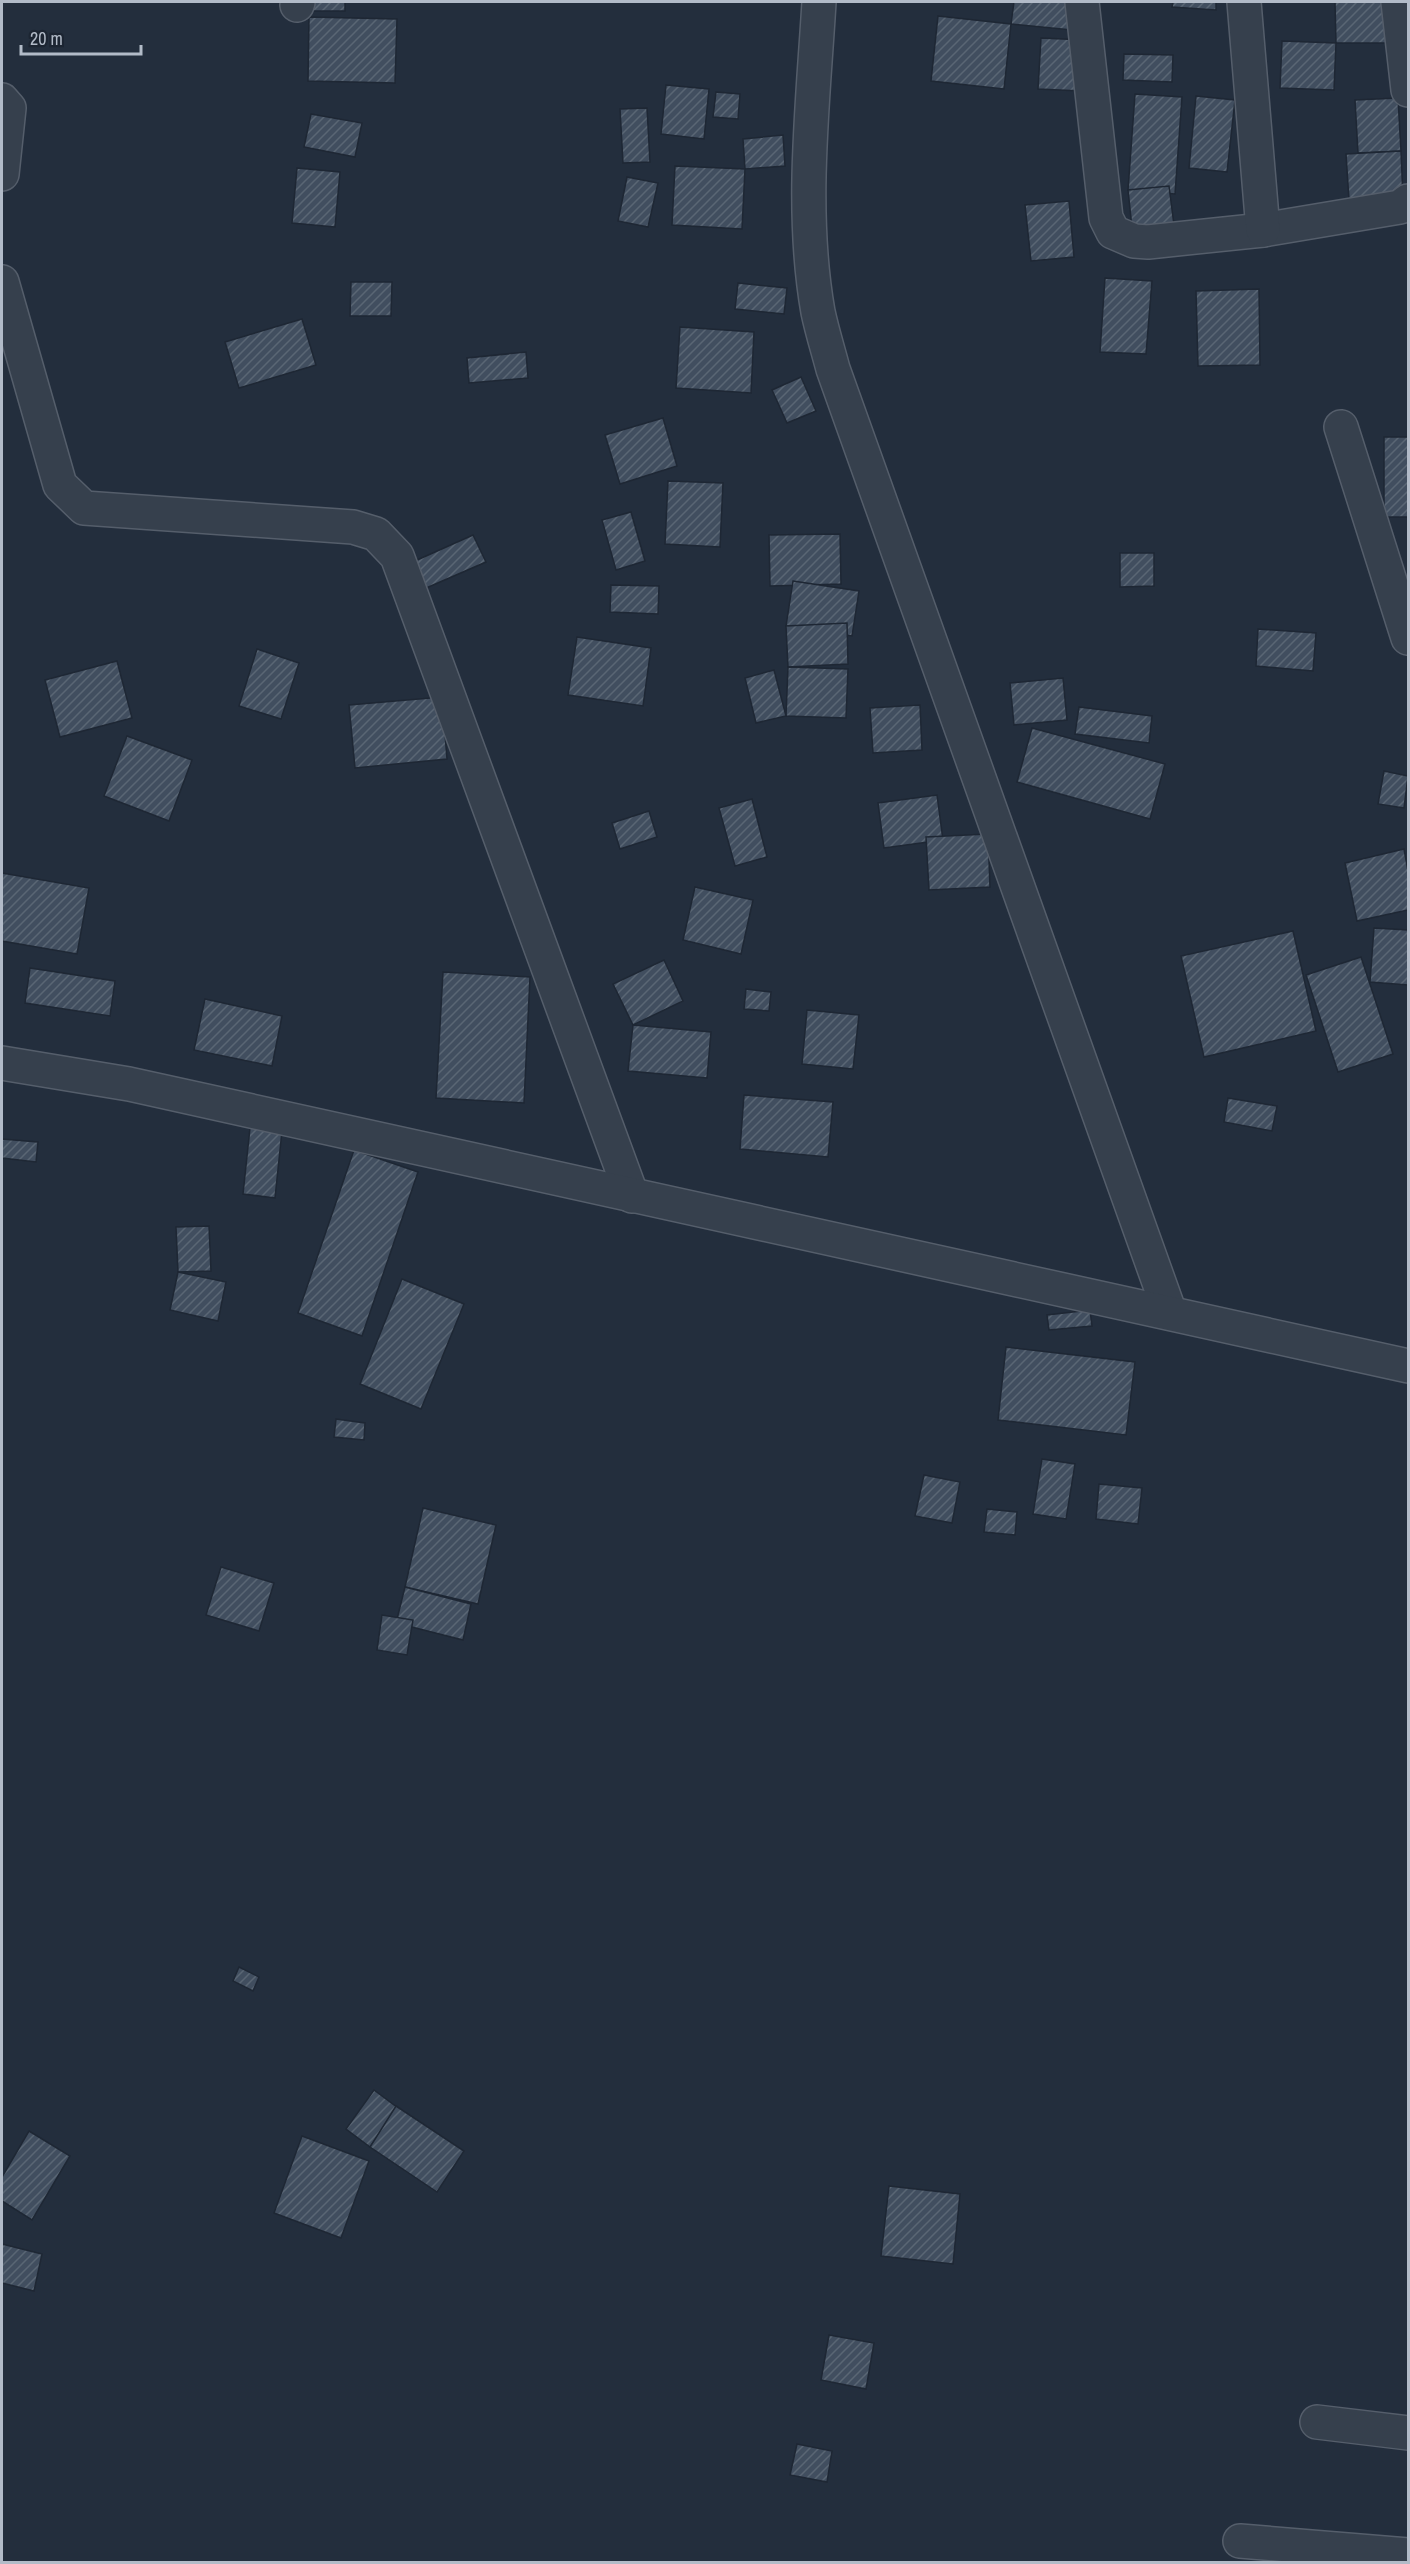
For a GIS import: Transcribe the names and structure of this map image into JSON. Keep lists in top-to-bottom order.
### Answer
{
  "scale_bar": "20 m"
}
